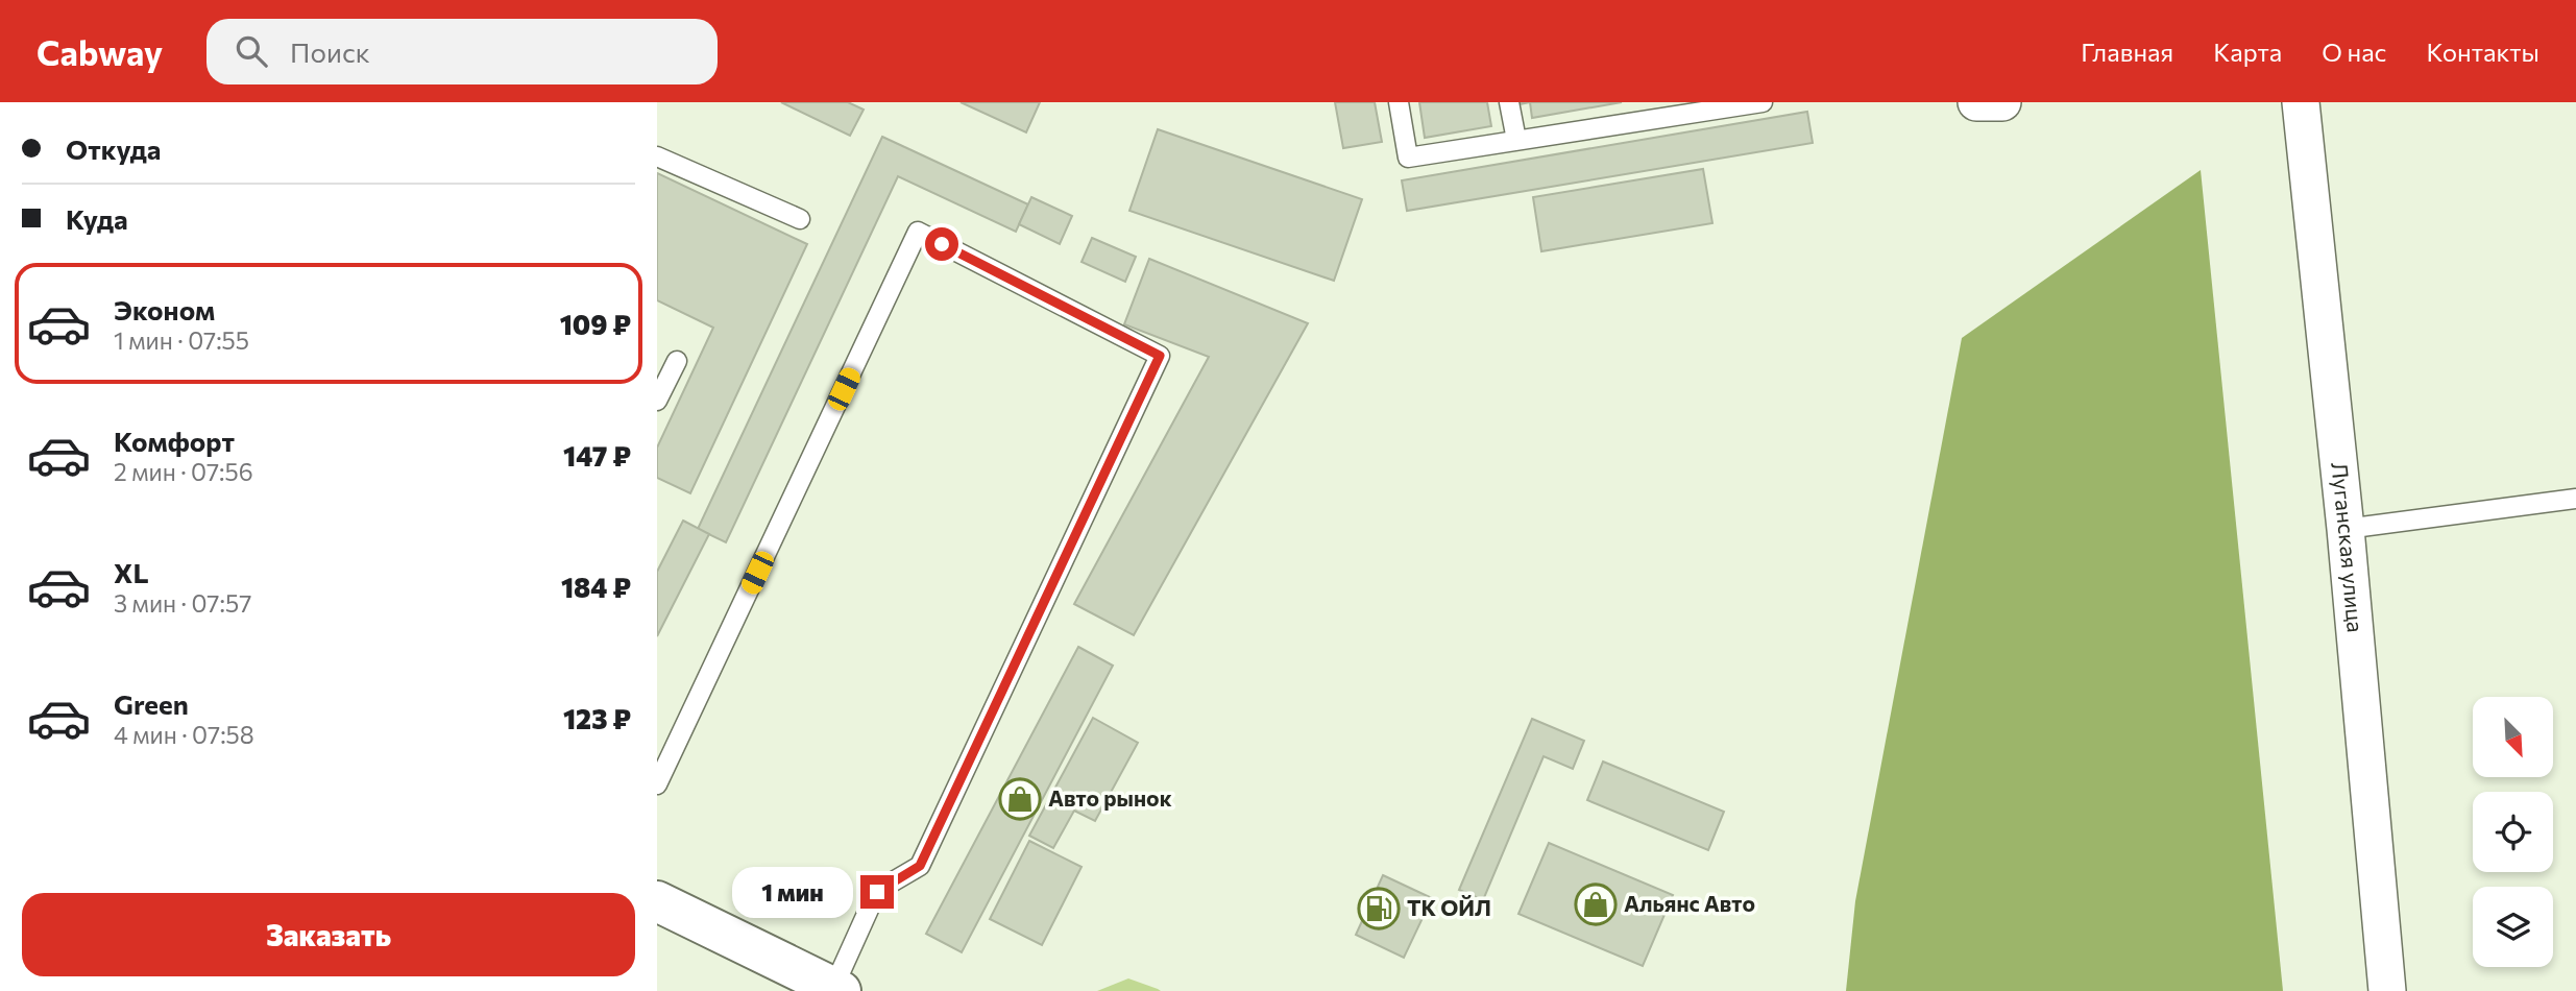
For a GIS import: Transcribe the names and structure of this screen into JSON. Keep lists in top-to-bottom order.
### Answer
{
  "streets": {
    "street": ["Луганская улица"]
  },
  "places": {
    "shop": ["Авто рынок", "Альянс Авто"],
    "fuel station": ["ТК ОЙЛ"]
  },
  "north": "bottom right",
  "page": {
    "header": "Cabway",
    "search": "Поиск",
    "nav": [
      "Главная",
      "Карта",
      "О нас",
      "Контакты"
    ],
    "banner": ["Откуда", "Куда"],
    "list": [
      {
        "name": "Эконом",
        "note": "1 мин · 07:55",
        "value": "109 ₽"
      },
      {
        "name": "Комфорт",
        "note": "2 мин · 07:56",
        "value": "147 ₽"
      },
      {
        "name": "XL",
        "note": "3 мин · 07:57",
        "value": "184 ₽"
      },
      {
        "name": "Green",
        "note": "4 мин · 07:58",
        "value": "123 ₽"
      }
    ],
    "bubble": "1 мин",
    "buttons": "Заказать"
  }
}
